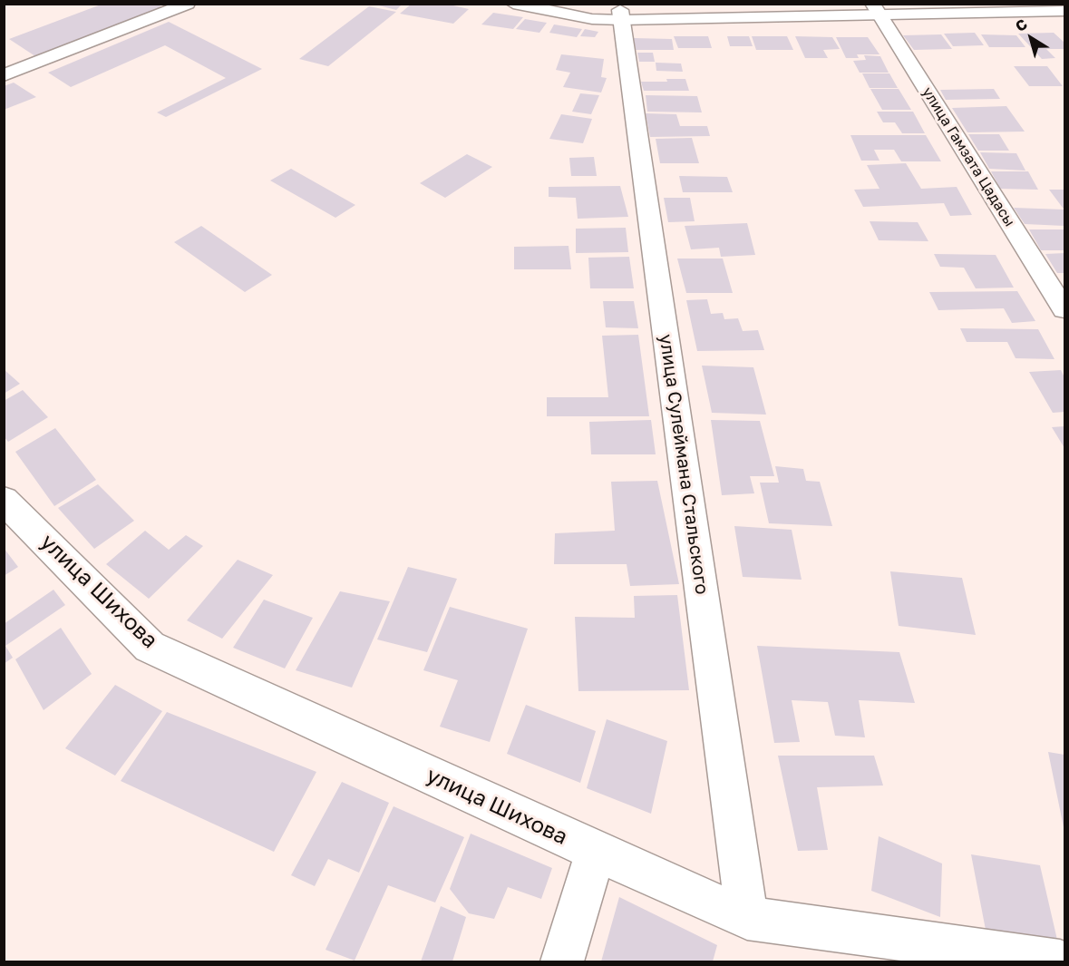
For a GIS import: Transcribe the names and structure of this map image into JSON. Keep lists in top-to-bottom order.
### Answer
{
  "streets": {
    "street": ["улица Гамзата Цадасы", "улица Сулеймана Стальского", "улица Шихова"]
  },
  "crossings": [
    ["улица Сулеймана Стальского", "улица Шихова"]
  ],
  "north": "top left"
}
